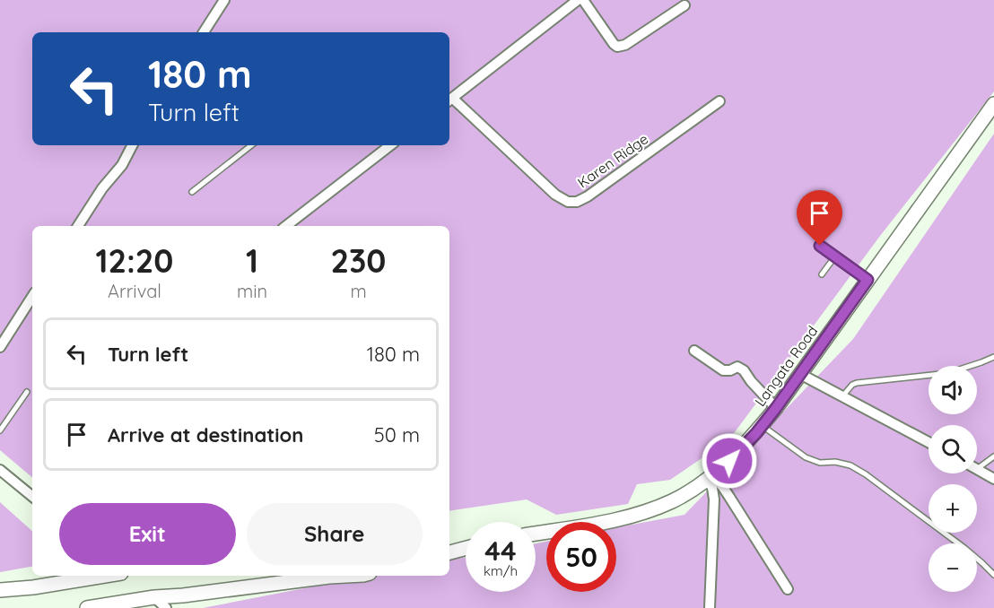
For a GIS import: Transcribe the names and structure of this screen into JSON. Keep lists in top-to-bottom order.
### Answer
{
  "streets": {
    "main road": ["Langata Road"],
    "street": ["Karen Ridge"]
  },
  "page": {
    "turn": ["180 m", "Turn left"],
    "eta": [
      "12:20",
      "Arrival",
      "1",
      "min",
      "230",
      "m"
    ],
    "list": [
      {
        "name": "Turn left",
        "value": "180 m"
      },
      {
        "name": "Arrive at destination",
        "value": "50 m"
      }
    ],
    "map_buttons": ["+", "−"],
    "buttons": ["Exit", "Share"],
    "speed": "44 km/h",
    "limit": "50"
  }
}
